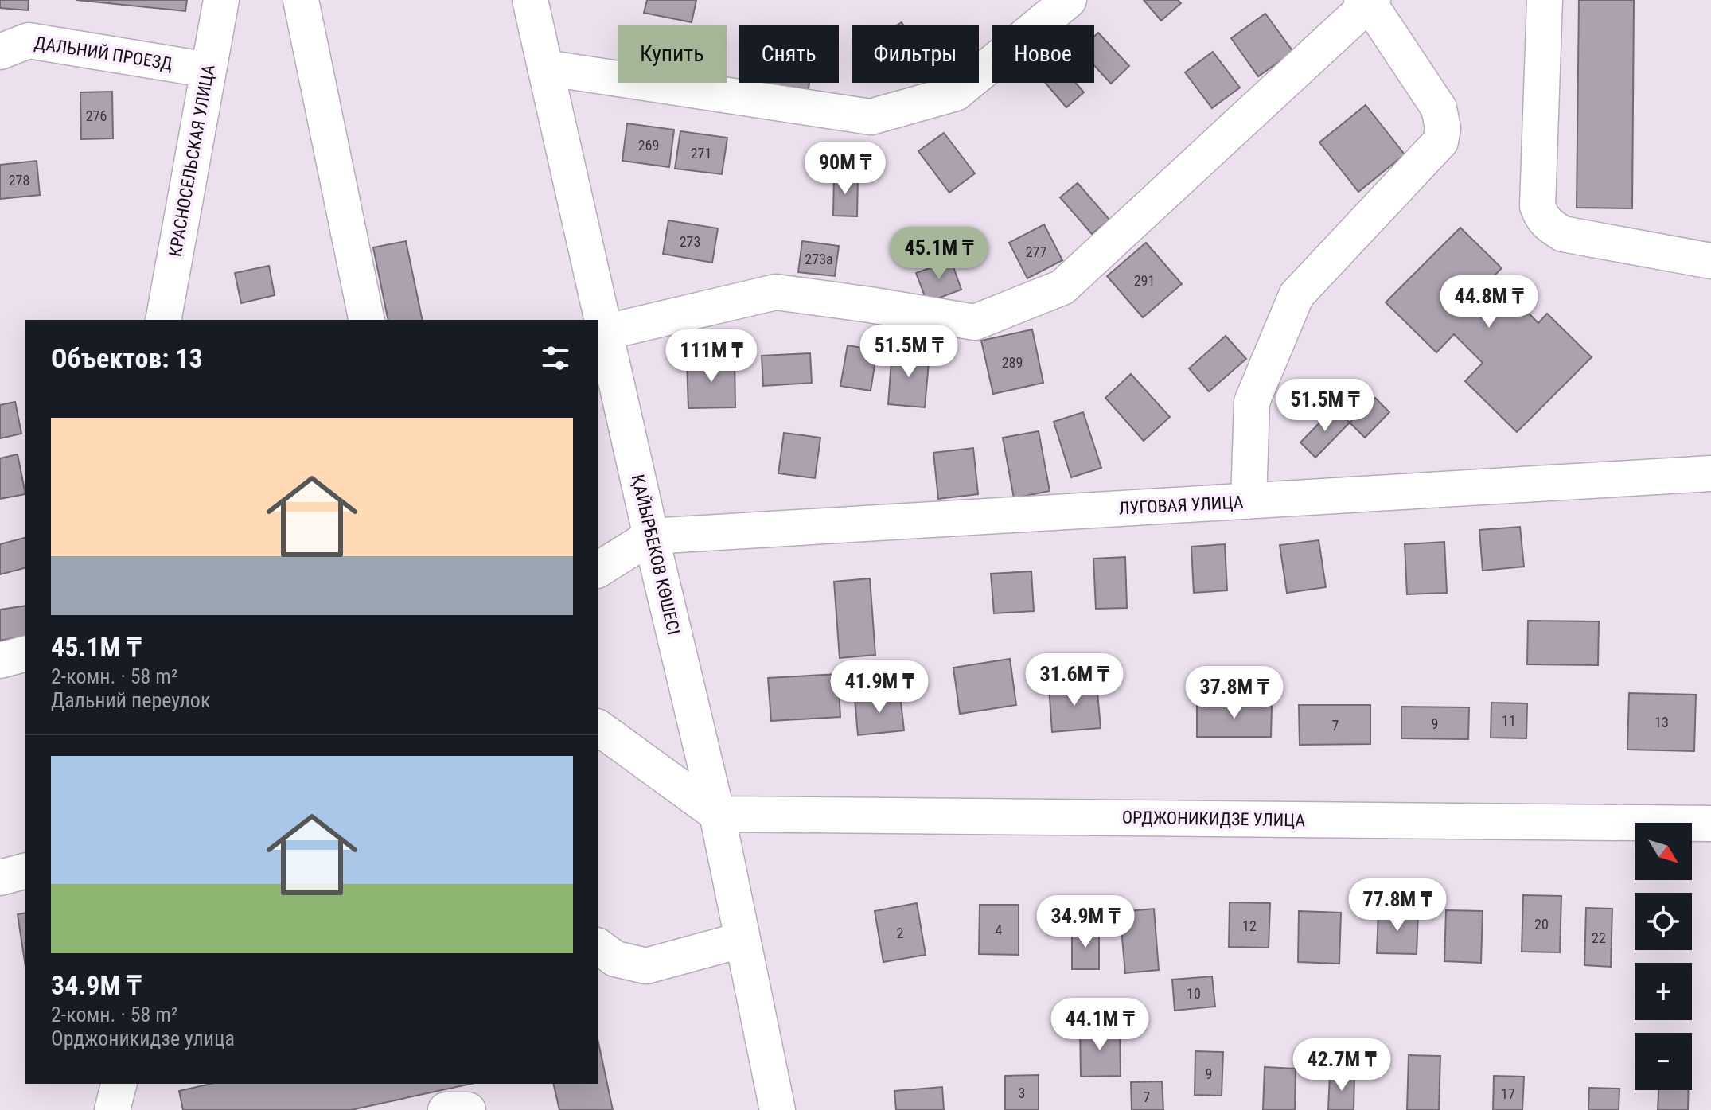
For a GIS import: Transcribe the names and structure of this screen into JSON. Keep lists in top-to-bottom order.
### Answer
{
  "streets": {
    "street": [
      "ДАЛЬНИЙ ПРОЕЗД",
      "КРАСНОСЕЛЬСКАЯ УЛИЦА",
      "ЛУГОВАЯ УЛИЦА",
      "ҚАЙЫРБЕКОВ КӨШЕСІ",
      "ОРДЖОНИКИДЗЕ УЛИЦА"
    ]
  },
  "crossings": [
    ["ДАЛЬНИЙ ПРОЕЗД", "КРАСНОСЕЛЬСКАЯ УЛИЦА"],
    ["ЛУГОВАЯ УЛИЦА", "ҚАЙЫРБЕКОВ КӨШЕСІ"],
    ["ҚАЙЫРБЕКОВ КӨШЕСІ", "ОРДЖОНИКИДЗЕ УЛИЦА"]
  ],
  "house_numbers": [
    "276",
    "269",
    "271",
    "278",
    "273",
    "277",
    "273а",
    "291",
    "289",
    "11",
    "13",
    "9",
    "7",
    "20",
    "12",
    "4",
    "2",
    "22",
    "10",
    "9",
    "3",
    "17",
    "7"
  ],
  "north": "bottom right",
  "page": {
    "chip": [
      "Купить",
      "Снять",
      "Фильтры",
      "Новое"
    ],
    "price": [
      "90M ₸",
      "45.1M ₸",
      "44.8M ₸",
      "51.5M ₸",
      "111M ₸",
      "51.5M ₸",
      "31.6M ₸",
      "41.9M ₸",
      "37.8M ₸",
      "77.8M ₸",
      "34.9M ₸",
      "44.1M ₸",
      "42.7M ₸"
    ],
    "heading": "Объектов: 13",
    "list": [
      {
        "name": "45.1M ₸",
        "note": "2-комн. · 58 m² · Дальний переулок"
      },
      {
        "name": "34.9M ₸",
        "note": "2-комн. · 58 m² · Орджоникидзе улица"
      }
    ],
    "map_buttons": ["+", "−"]
  }
}
